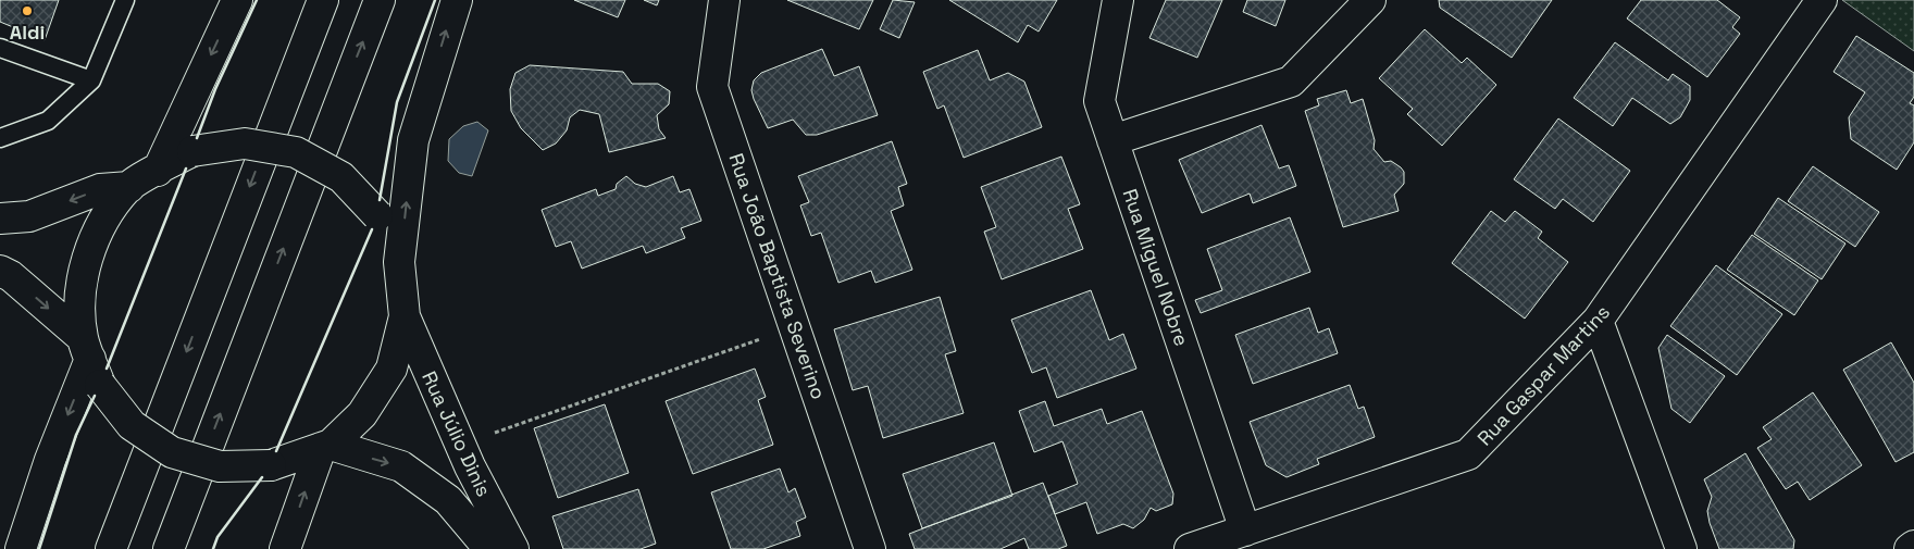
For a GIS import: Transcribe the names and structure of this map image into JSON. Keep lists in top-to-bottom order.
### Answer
{
  "streets": {
    "street": [
      "Rua Miguel Nobre",
      "Rua João Baptista Severino",
      "Rua Gaspar Martins",
      "Rua Júlio Dinis"
    ]
  },
  "crossings": [
    ["Rua Miguel Nobre", "Rua Gaspar Martins"]
  ],
  "one_way": ["Rua Júlio Dinis"],
  "places": ["Aldi"]
}
